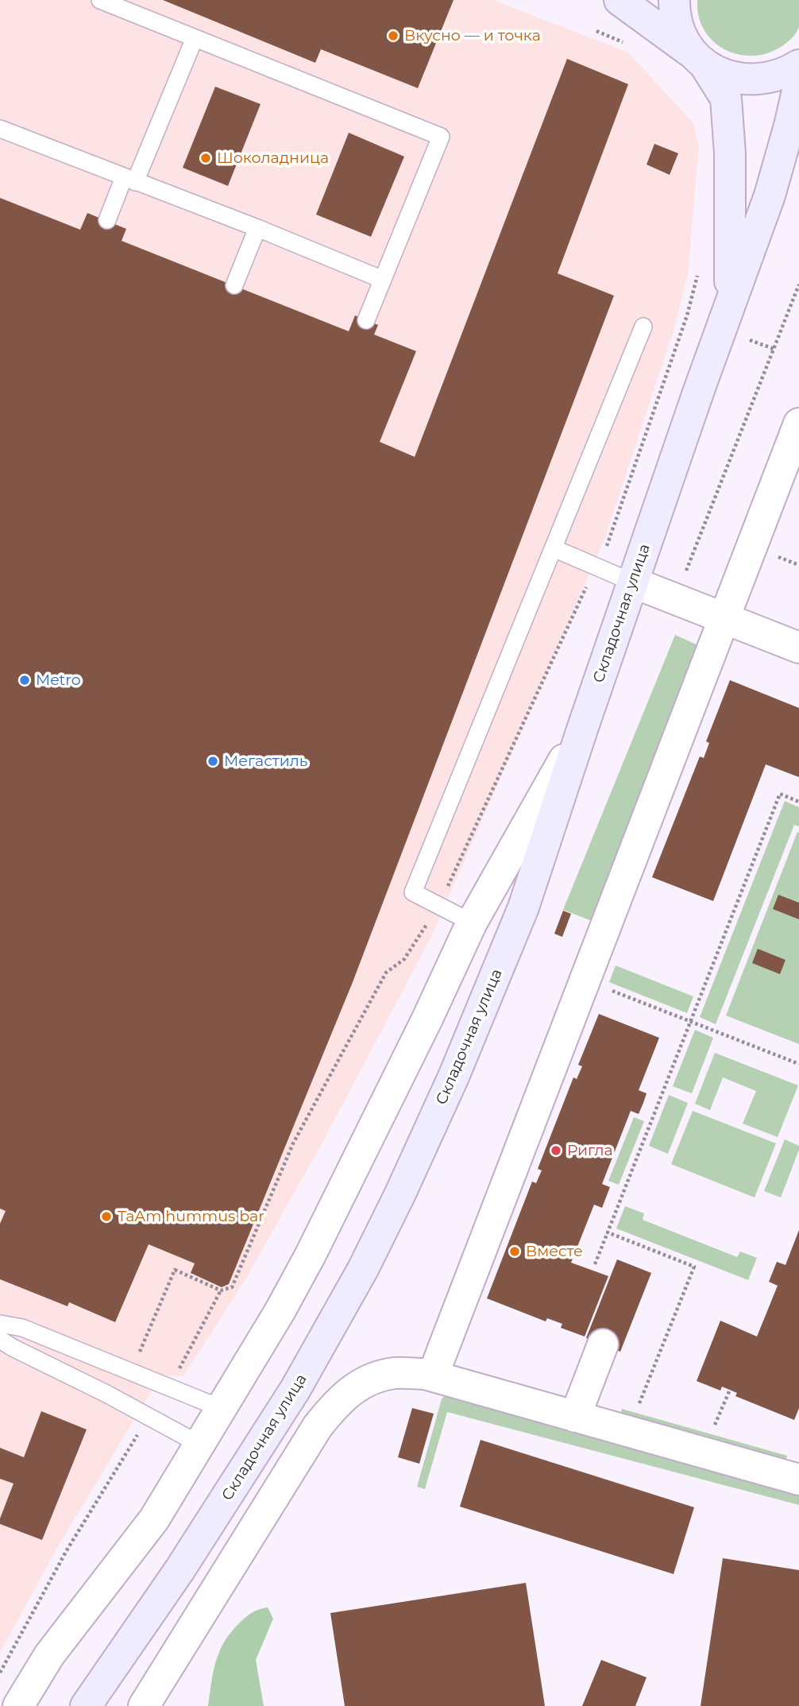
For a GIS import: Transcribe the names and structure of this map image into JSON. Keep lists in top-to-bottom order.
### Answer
{
  "streets": {
    "street": ["Складочная улица"]
  },
  "places": [
    "Вкусно — и точка",
    "Шоколадница",
    "Metro",
    "Мегастиль",
    "Ригла",
    "TaAm hummus bar",
    "Вместе"
  ]
}
